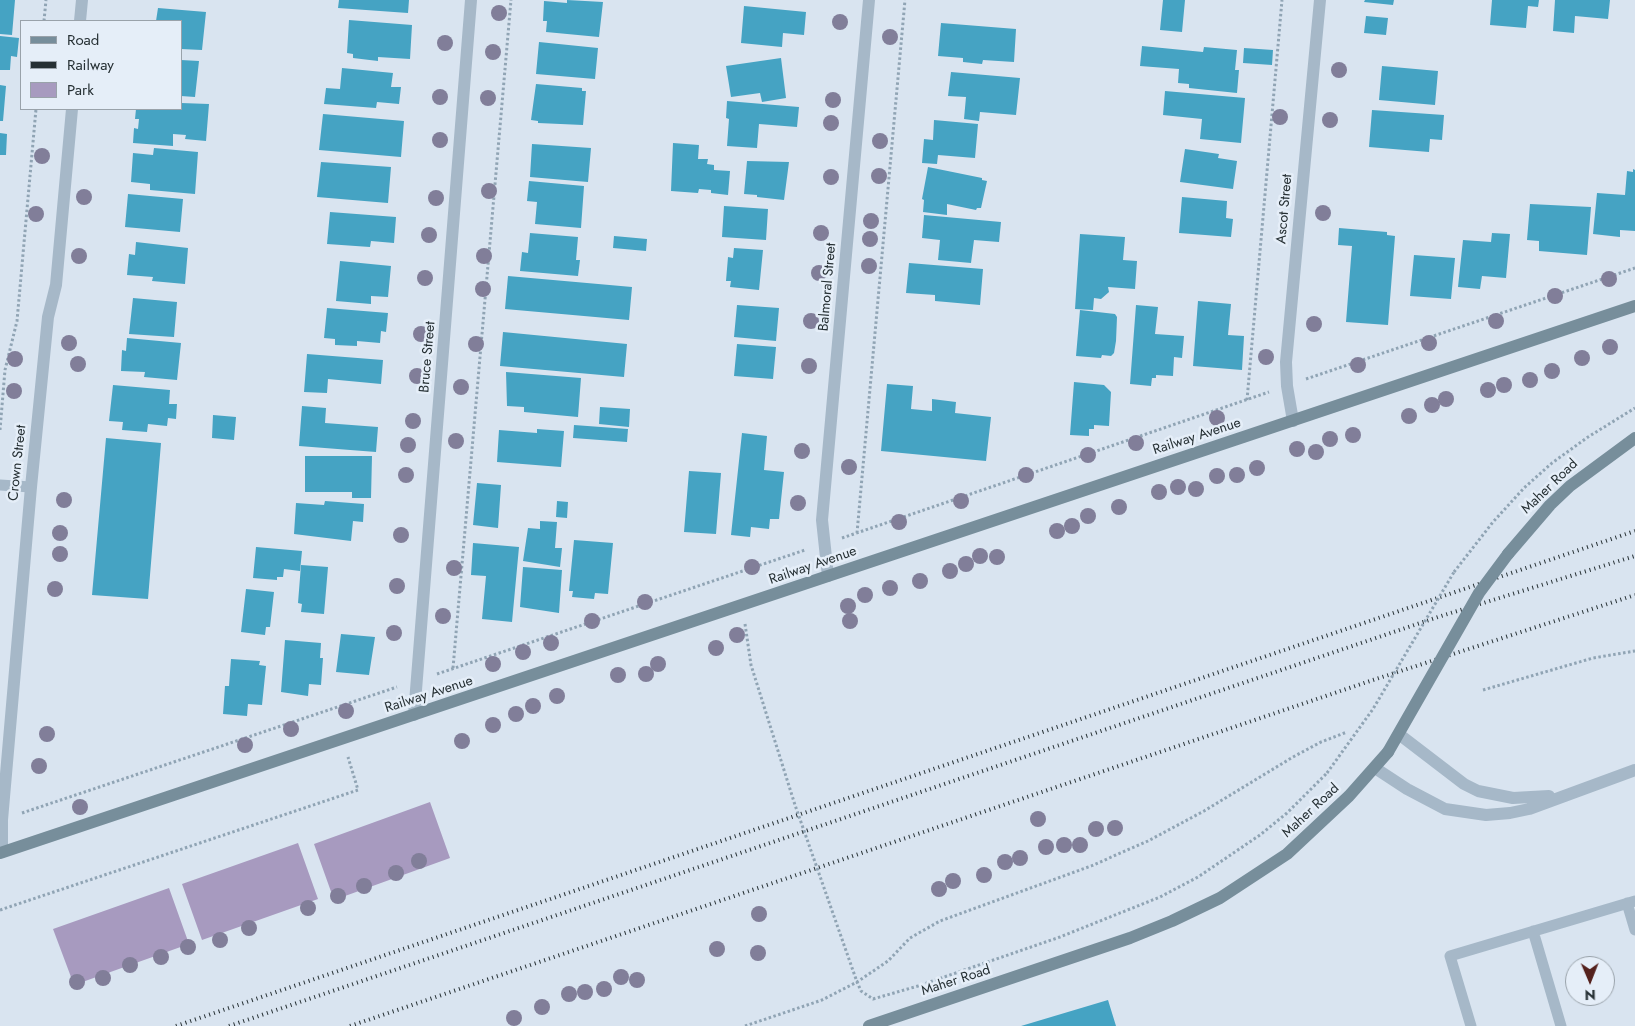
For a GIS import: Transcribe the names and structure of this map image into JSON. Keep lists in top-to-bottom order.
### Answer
{
  "streets": {
    "street": [
      "Ascot Street",
      "Balmoral Street",
      "Bruce Street",
      "Railway Avenue",
      "Crown Street",
      "Maher Road"
    ]
  },
  "crossings": [
    ["Ascot Street", "Railway Avenue"],
    ["Balmoral Street", "Railway Avenue"],
    ["Bruce Street", "Railway Avenue"],
    ["Railway Avenue", "Crown Street"]
  ],
  "legend": ["Road", "Railway", "Park"],
  "north": "bottom"
}
